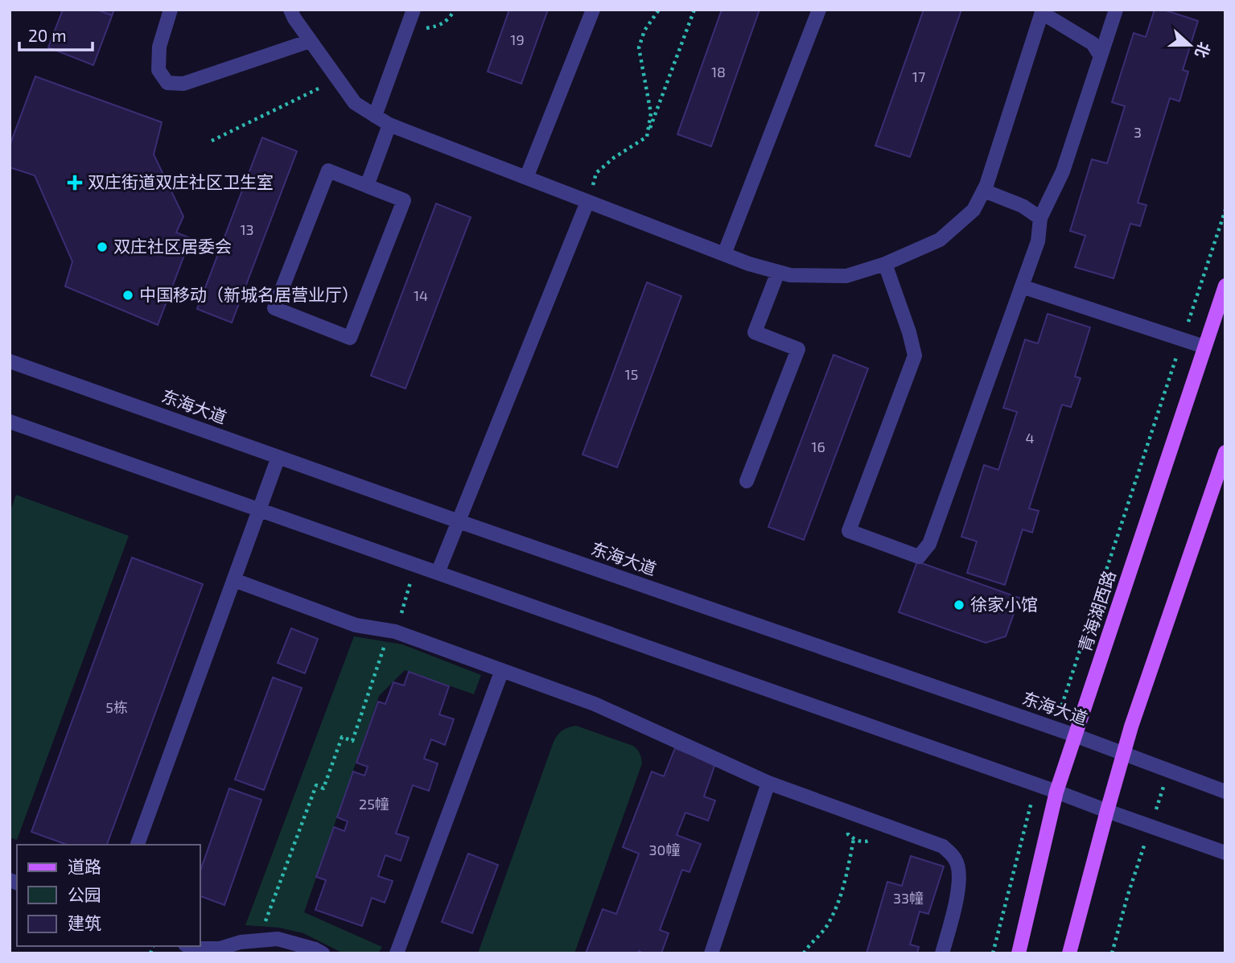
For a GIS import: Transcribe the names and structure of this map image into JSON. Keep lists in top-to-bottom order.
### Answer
{
  "streets": {
    "main road": ["青海湖西路"],
    "street": ["东海大道"]
  },
  "crossings": [
    ["东海大道", "青海湖西路"]
  ],
  "places": {
    "health": ["双庄街道双庄社区卫生室"],
    "other": ["双庄社区居委会", "中国移动（新城名居营业厅）", "徐家小馆"]
  },
  "house_numbers": [
    "19",
    "18",
    "17",
    "3",
    "13",
    "14",
    "15",
    "4",
    "16",
    "5栋",
    "25幢",
    "30幢",
    "33幢"
  ],
  "legend": ["道路", "公园", "建筑"],
  "scale_bar": "20 m",
  "north": "right"
}
